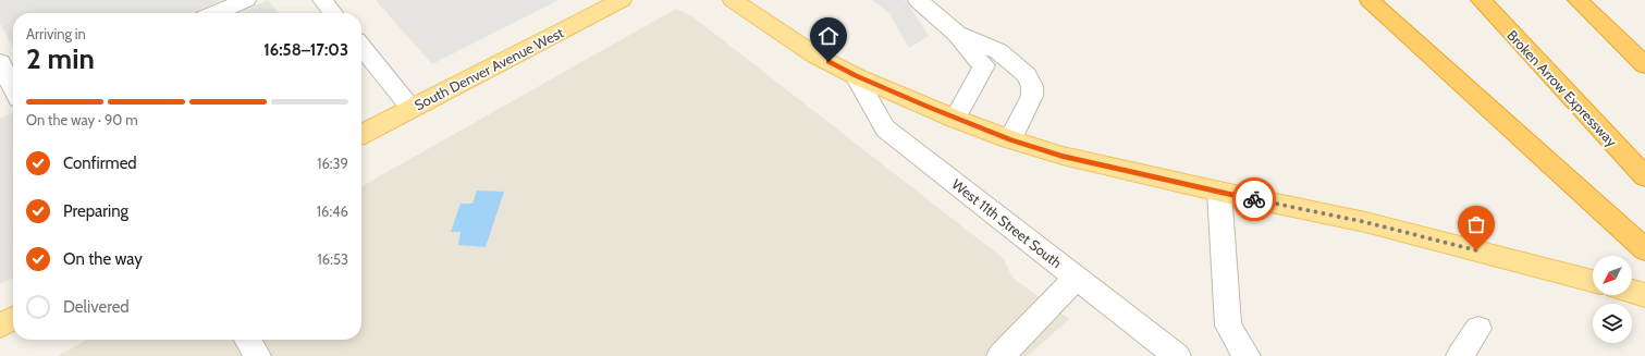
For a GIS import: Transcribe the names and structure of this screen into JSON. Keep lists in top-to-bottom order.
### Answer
{
  "streets": {
    "highway": ["Broken Arrow Expressway"],
    "main road": ["South Denver Avenue West"],
    "street": ["West 11th Street South"]
  },
  "north": "bottom left",
  "page": {
    "heading": ["2 min", "Arriving in", "16:58–17:03"],
    "bar": "On the way · 90 m",
    "list": [
      ["Confirmed", "16:39"],
      ["Preparing", "16:46"],
      ["On the way", "16:53"],
      "Delivered"
    ]
  }
}
